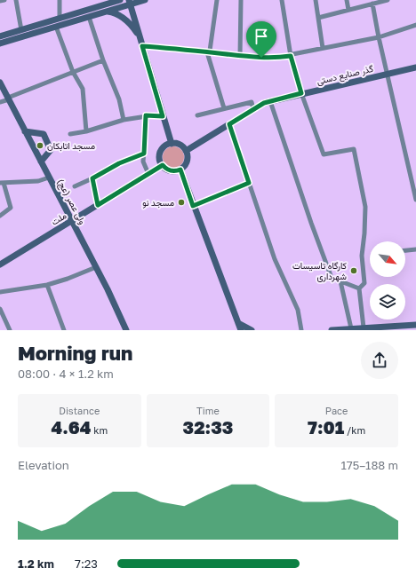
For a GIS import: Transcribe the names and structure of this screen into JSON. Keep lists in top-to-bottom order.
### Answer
{
  "streets": {
    "main road": ["گذر صنایع دستی", "ولی عصر (عج)", "ملت"]
  },
  "crossings": [
    ["گذر صنایع دستی", "ملت"],
    ["ولی عصر (عج)", "ملت"]
  ],
  "places": ["مسجد اتابکان", "مسجد نو", "کارگاه تاسیسات شهرداری"],
  "north": "bottom right",
  "page": {
    "heading": ["Morning run", "08:00 · 4 × 1.2 km"],
    "stats": [
      ["Distance", "4.64 km"],
      ["Time", "32:33"],
      ["Pace", "7:01 /km"]
    ],
    "chart": ["Elevation", "175–188 m"],
    "list": [
      {
        "name": "1.2 km",
        "note": "7:23"
      }
    ]
  }
}
